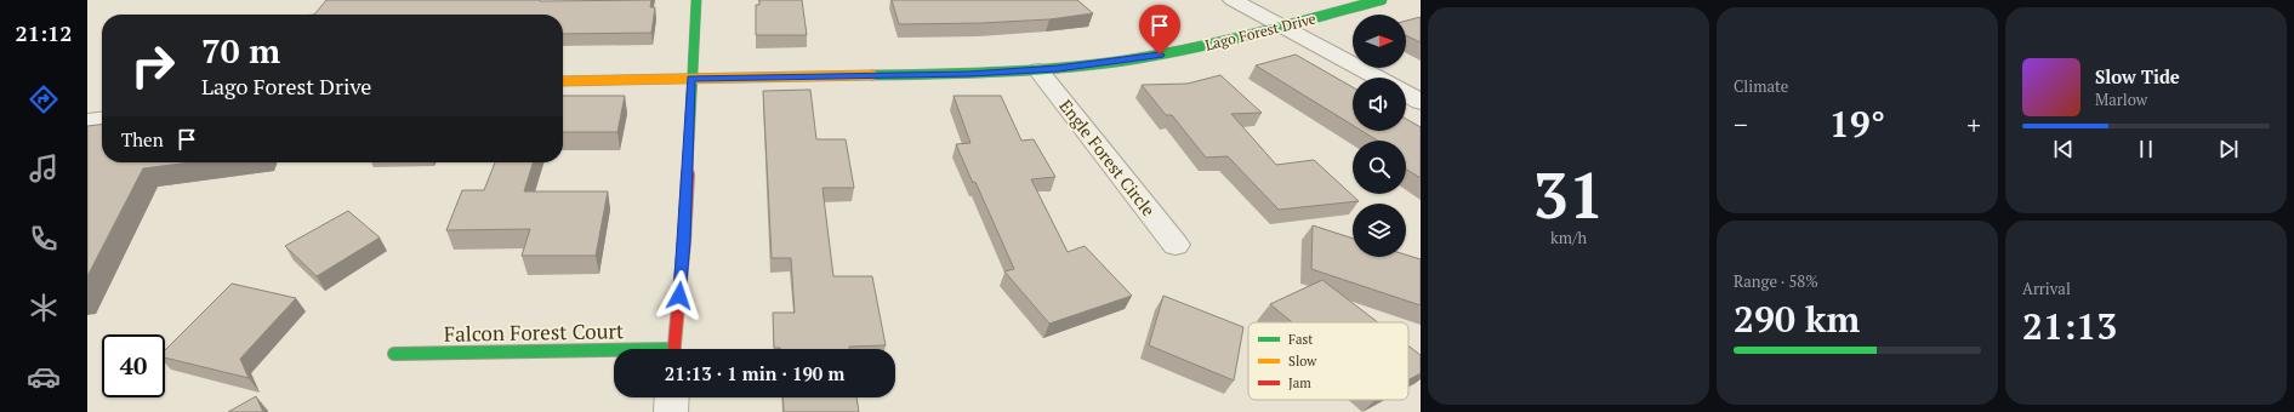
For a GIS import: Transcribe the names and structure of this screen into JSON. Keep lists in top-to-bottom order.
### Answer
{
  "streets": {
    "street": ["Lago Forest Drive", "Engle Forest Circle", "Falcon Forest Court"]
  },
  "crossings": [
    ["Lago Forest Drive", "Engle Forest Circle"]
  ],
  "legend": ["Fast", "Slow", "Jam"],
  "north": "right",
  "page": {
    "tabs": "21:12",
    "tile": [
      ["31", "km/h"],
      "Climate",
      ["Range · 58%", "290 km"],
      ["Arrival", "21:13"]
    ],
    "turn": ["70 m", "Lago Forest Drive"],
    "song": ["Slow Tide", "Marlow"],
    "heat": ["−", "19°", "+"],
    "then": "Then",
    "limit": "40",
    "trip": "21:13 · 1 min · 190 m"
  }
}
